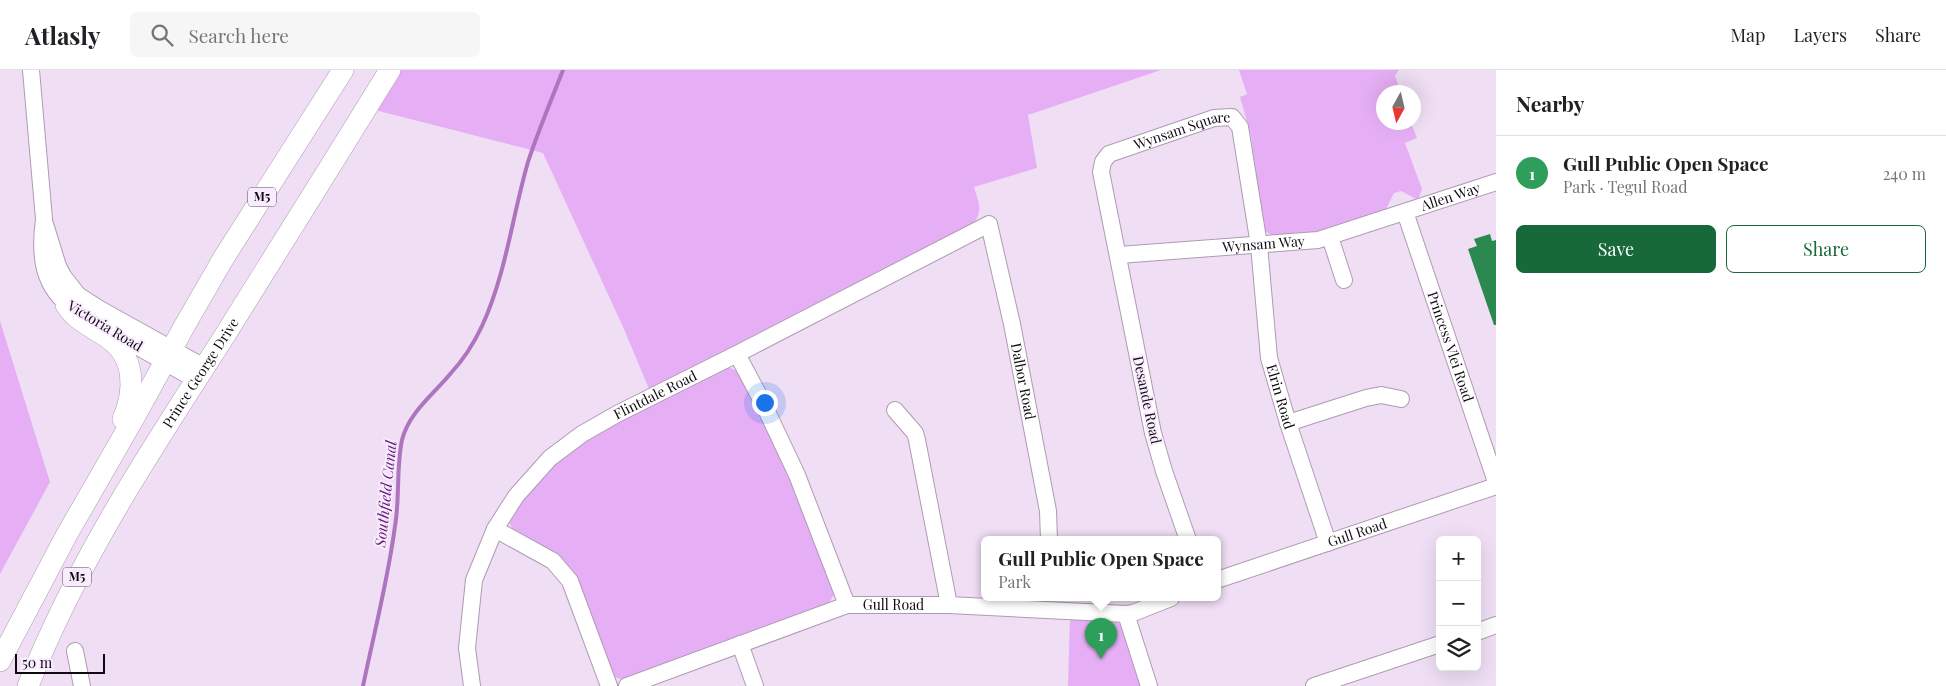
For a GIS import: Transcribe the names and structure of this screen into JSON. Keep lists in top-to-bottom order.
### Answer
{
  "streets": {
    "main road": ["M5", "Prince George Drive"],
    "street": [
      "Wynsam Square",
      "Allen Way",
      "Wynsam Way",
      "Victoria Road",
      "Princess Vlei Road",
      "Dalbor Road",
      "Flintdale Road",
      "Elrin Road",
      "Desande Road",
      "Gull Road"
    ]
  },
  "crossings": [
    ["Wynsam Square", "Wynsam Way"],
    ["Wynsam Square", "Elrin Road"],
    ["Wynsam Square", "Desande Road"],
    ["M5", "Victoria Road"],
    ["Allen Way", "Wynsam Way"],
    ["Allen Way", "Princess Vlei Road"],
    ["Wynsam Way", "Princess Vlei Road"],
    ["Wynsam Way", "Elrin Road"],
    ["Wynsam Way", "Desande Road"],
    ["Victoria Road", "Prince George Drive"],
    ["Dalbor Road", "Flintdale Road"],
    ["Elrin Road", "Gull Road"]
  ],
  "water": ["Southfield Canal"],
  "scale_bar": "50 m",
  "north": "bottom",
  "page": {
    "header": "Atlasly",
    "search": "Search here",
    "nav": ["Map", "Layers", "Share"],
    "heading": "Nearby",
    "list": [
      {
        "mark": "1",
        "name": "Gull Public Open Space",
        "note": "Park · Tegul Road",
        "value": "240 m"
      }
    ],
    "buttons": ["Save", "Share"],
    "map_buttons": ["+", "−"],
    "popup": ["Gull Public Open Space", "Park"],
    "pins": "1",
    "scale": "50 m"
  }
}
